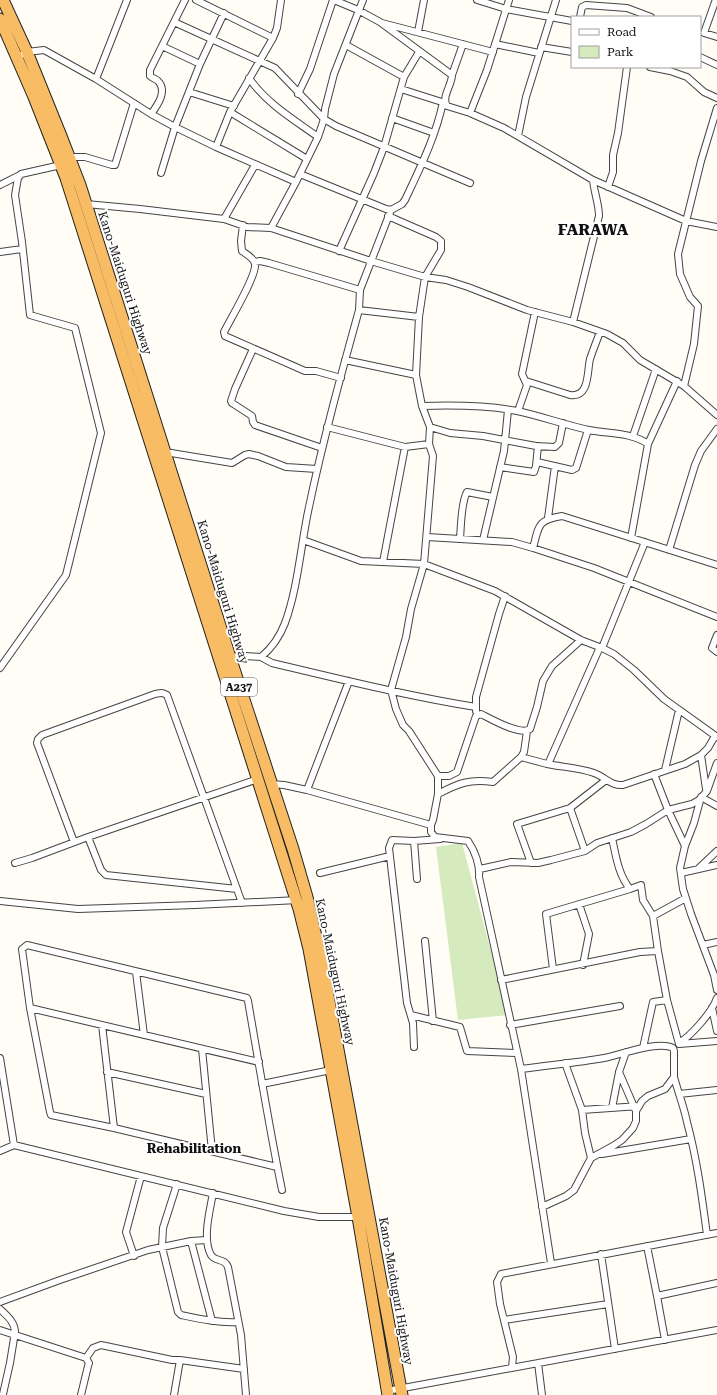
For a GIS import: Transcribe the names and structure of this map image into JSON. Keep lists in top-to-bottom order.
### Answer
{
  "streets": {
    "highway": ["Kano-Maiduguri Highway", "A237"]
  },
  "districts": ["FARAWA", "Rehabilitation"],
  "legend": ["Road", "Park"]
}
